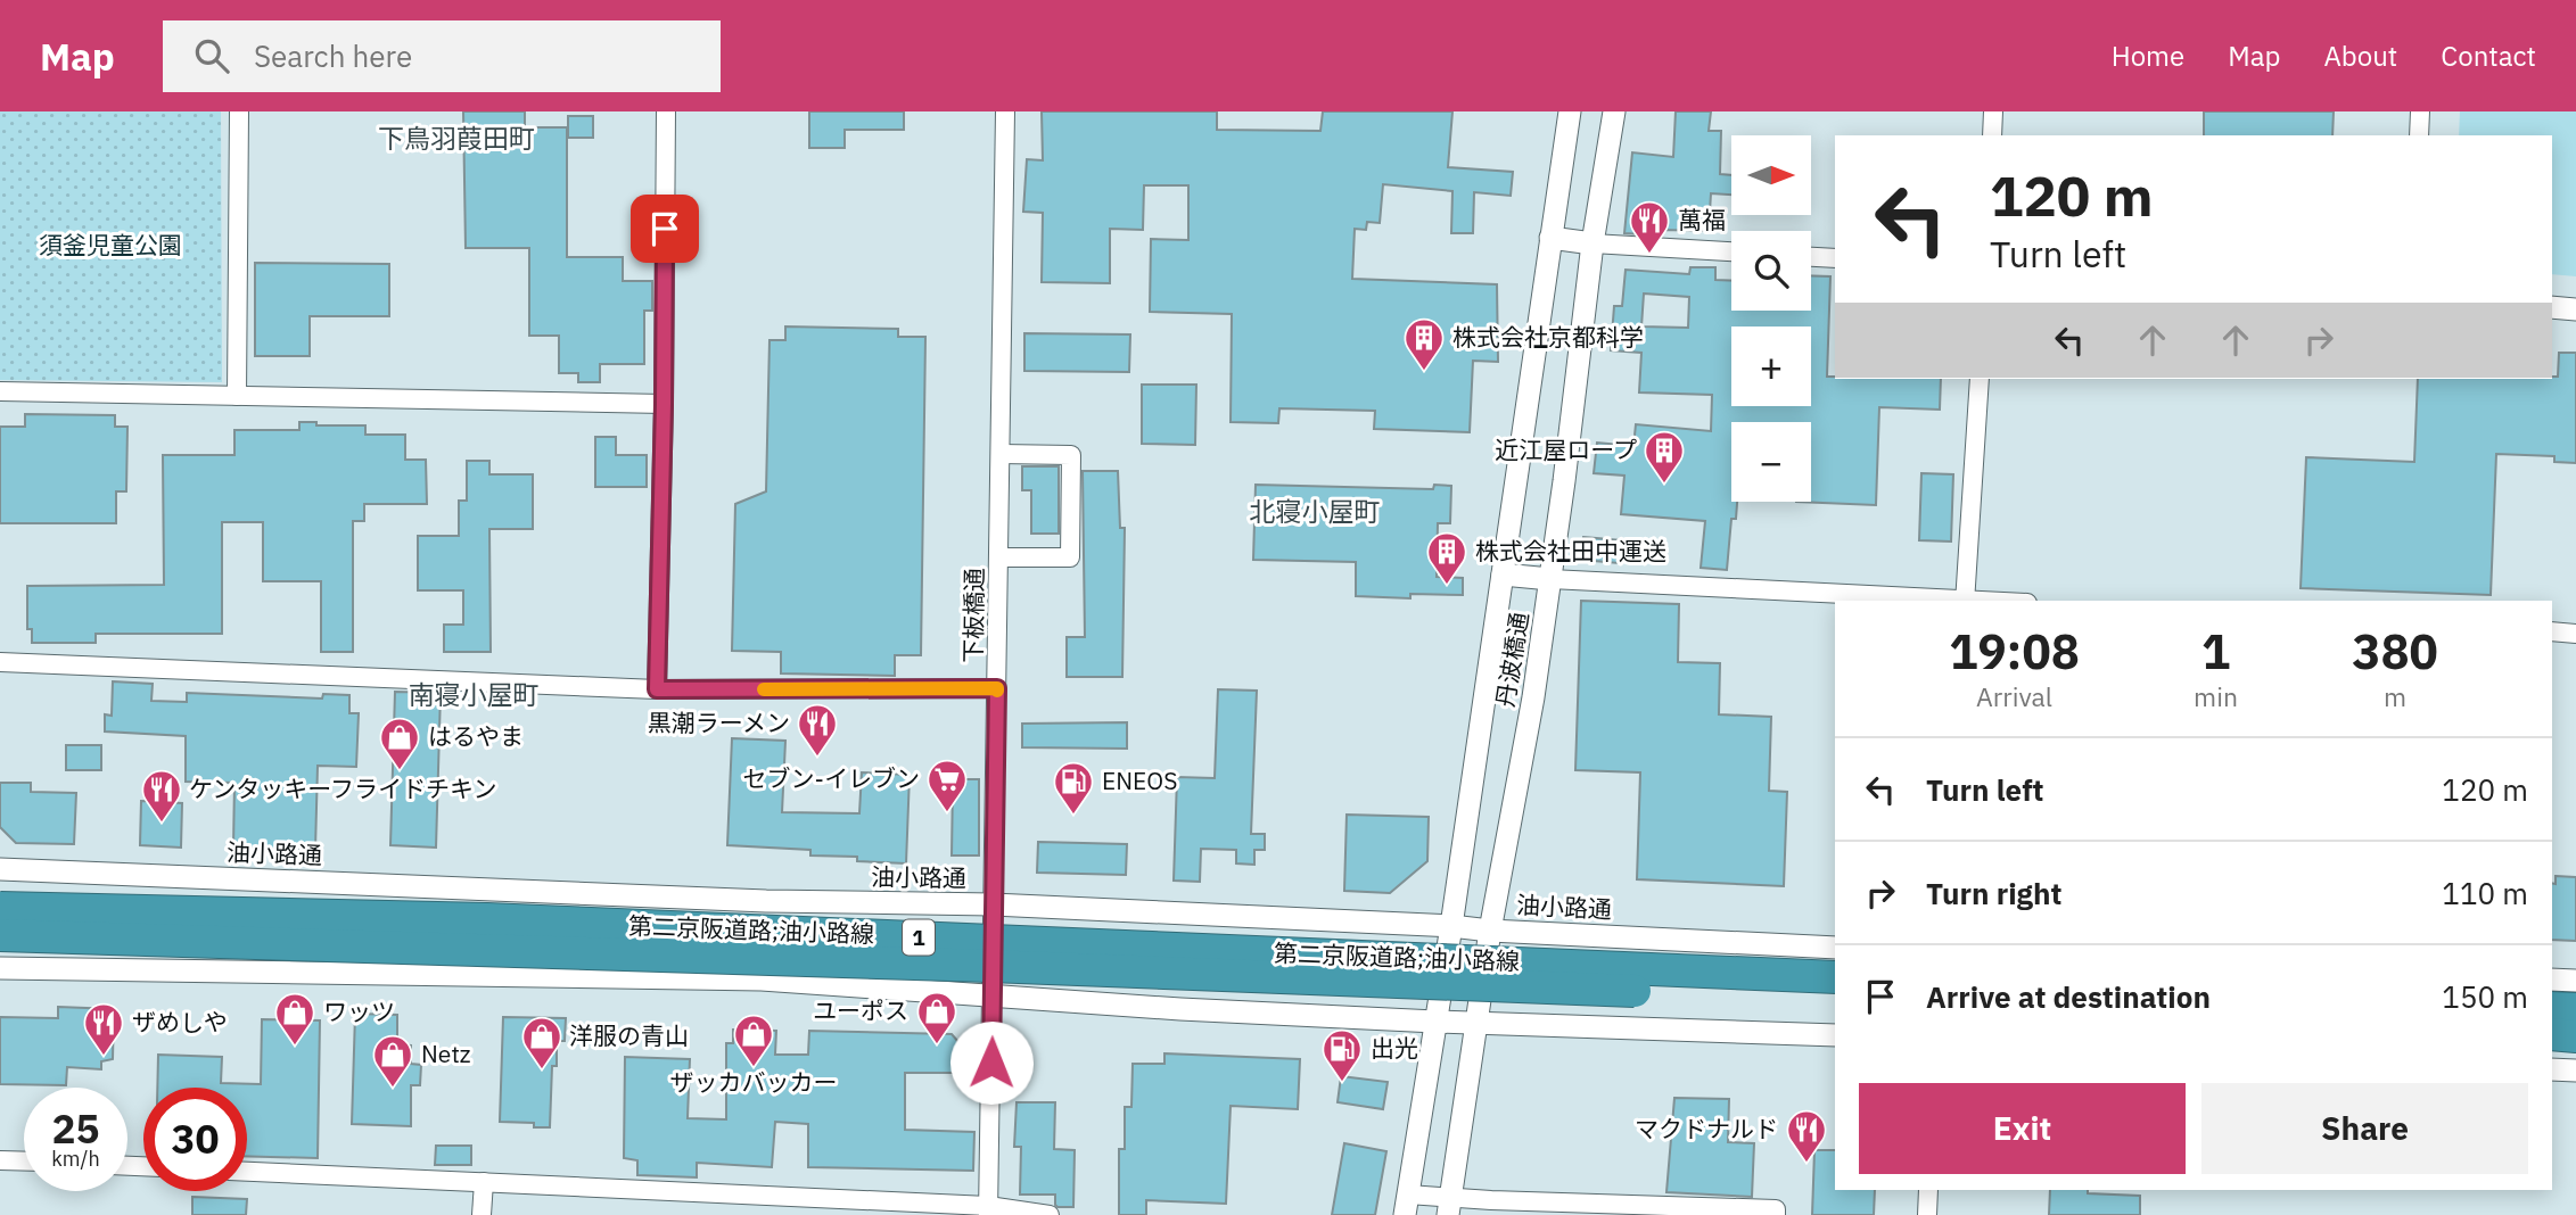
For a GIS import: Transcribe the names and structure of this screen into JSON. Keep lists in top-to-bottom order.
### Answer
{
  "streets": {
    "highway": ["第二京阪道路;油小路線", "1"],
    "street": ["下板橋通", "丹波橋通", "油小路通"]
  },
  "crossings": [
    ["下板橋通", "油小路通"],
    ["丹波橋通", "油小路通"]
  ],
  "districts": ["下鳥羽葭田町", "北寝小屋町", "南寝小屋町"],
  "parks": ["須釜児童公園"],
  "places": {
    "restaurant": [
      "萬福",
      "黒潮ラーメン",
      "ケンタッキーフライドチキン",
      "ザめしや",
      "マクドナルド"
    ],
    "building": ["株式会社京都科学", "近江屋ロープ", "株式会社田中運送"],
    "shop": [
      "はるやま",
      "ユーポス",
      "ワッツ",
      "ザッカバッカー",
      "洋服の青山",
      "Netz"
    ],
    "supermarket": ["セブン-イレブン"],
    "fuel station": ["ENEOS", "出光"]
  },
  "north": "right",
  "page": {
    "header": "Map",
    "search": "Search here",
    "nav": [
      "Home",
      "Map",
      "About",
      "Contact"
    ],
    "map_buttons": ["+", "−"],
    "turn": ["120 m", "Turn left"],
    "eta": [
      "19:08",
      "Arrival",
      "1",
      "min",
      "380",
      "m"
    ],
    "list": [
      {
        "name": "Turn left",
        "value": "120 m"
      },
      {
        "name": "Turn right",
        "value": "110 m"
      },
      {
        "name": "Arrive at destination",
        "value": "150 m"
      }
    ],
    "buttons": ["Exit", "Share"],
    "speed": "25 km/h",
    "limit": "30"
  }
}
